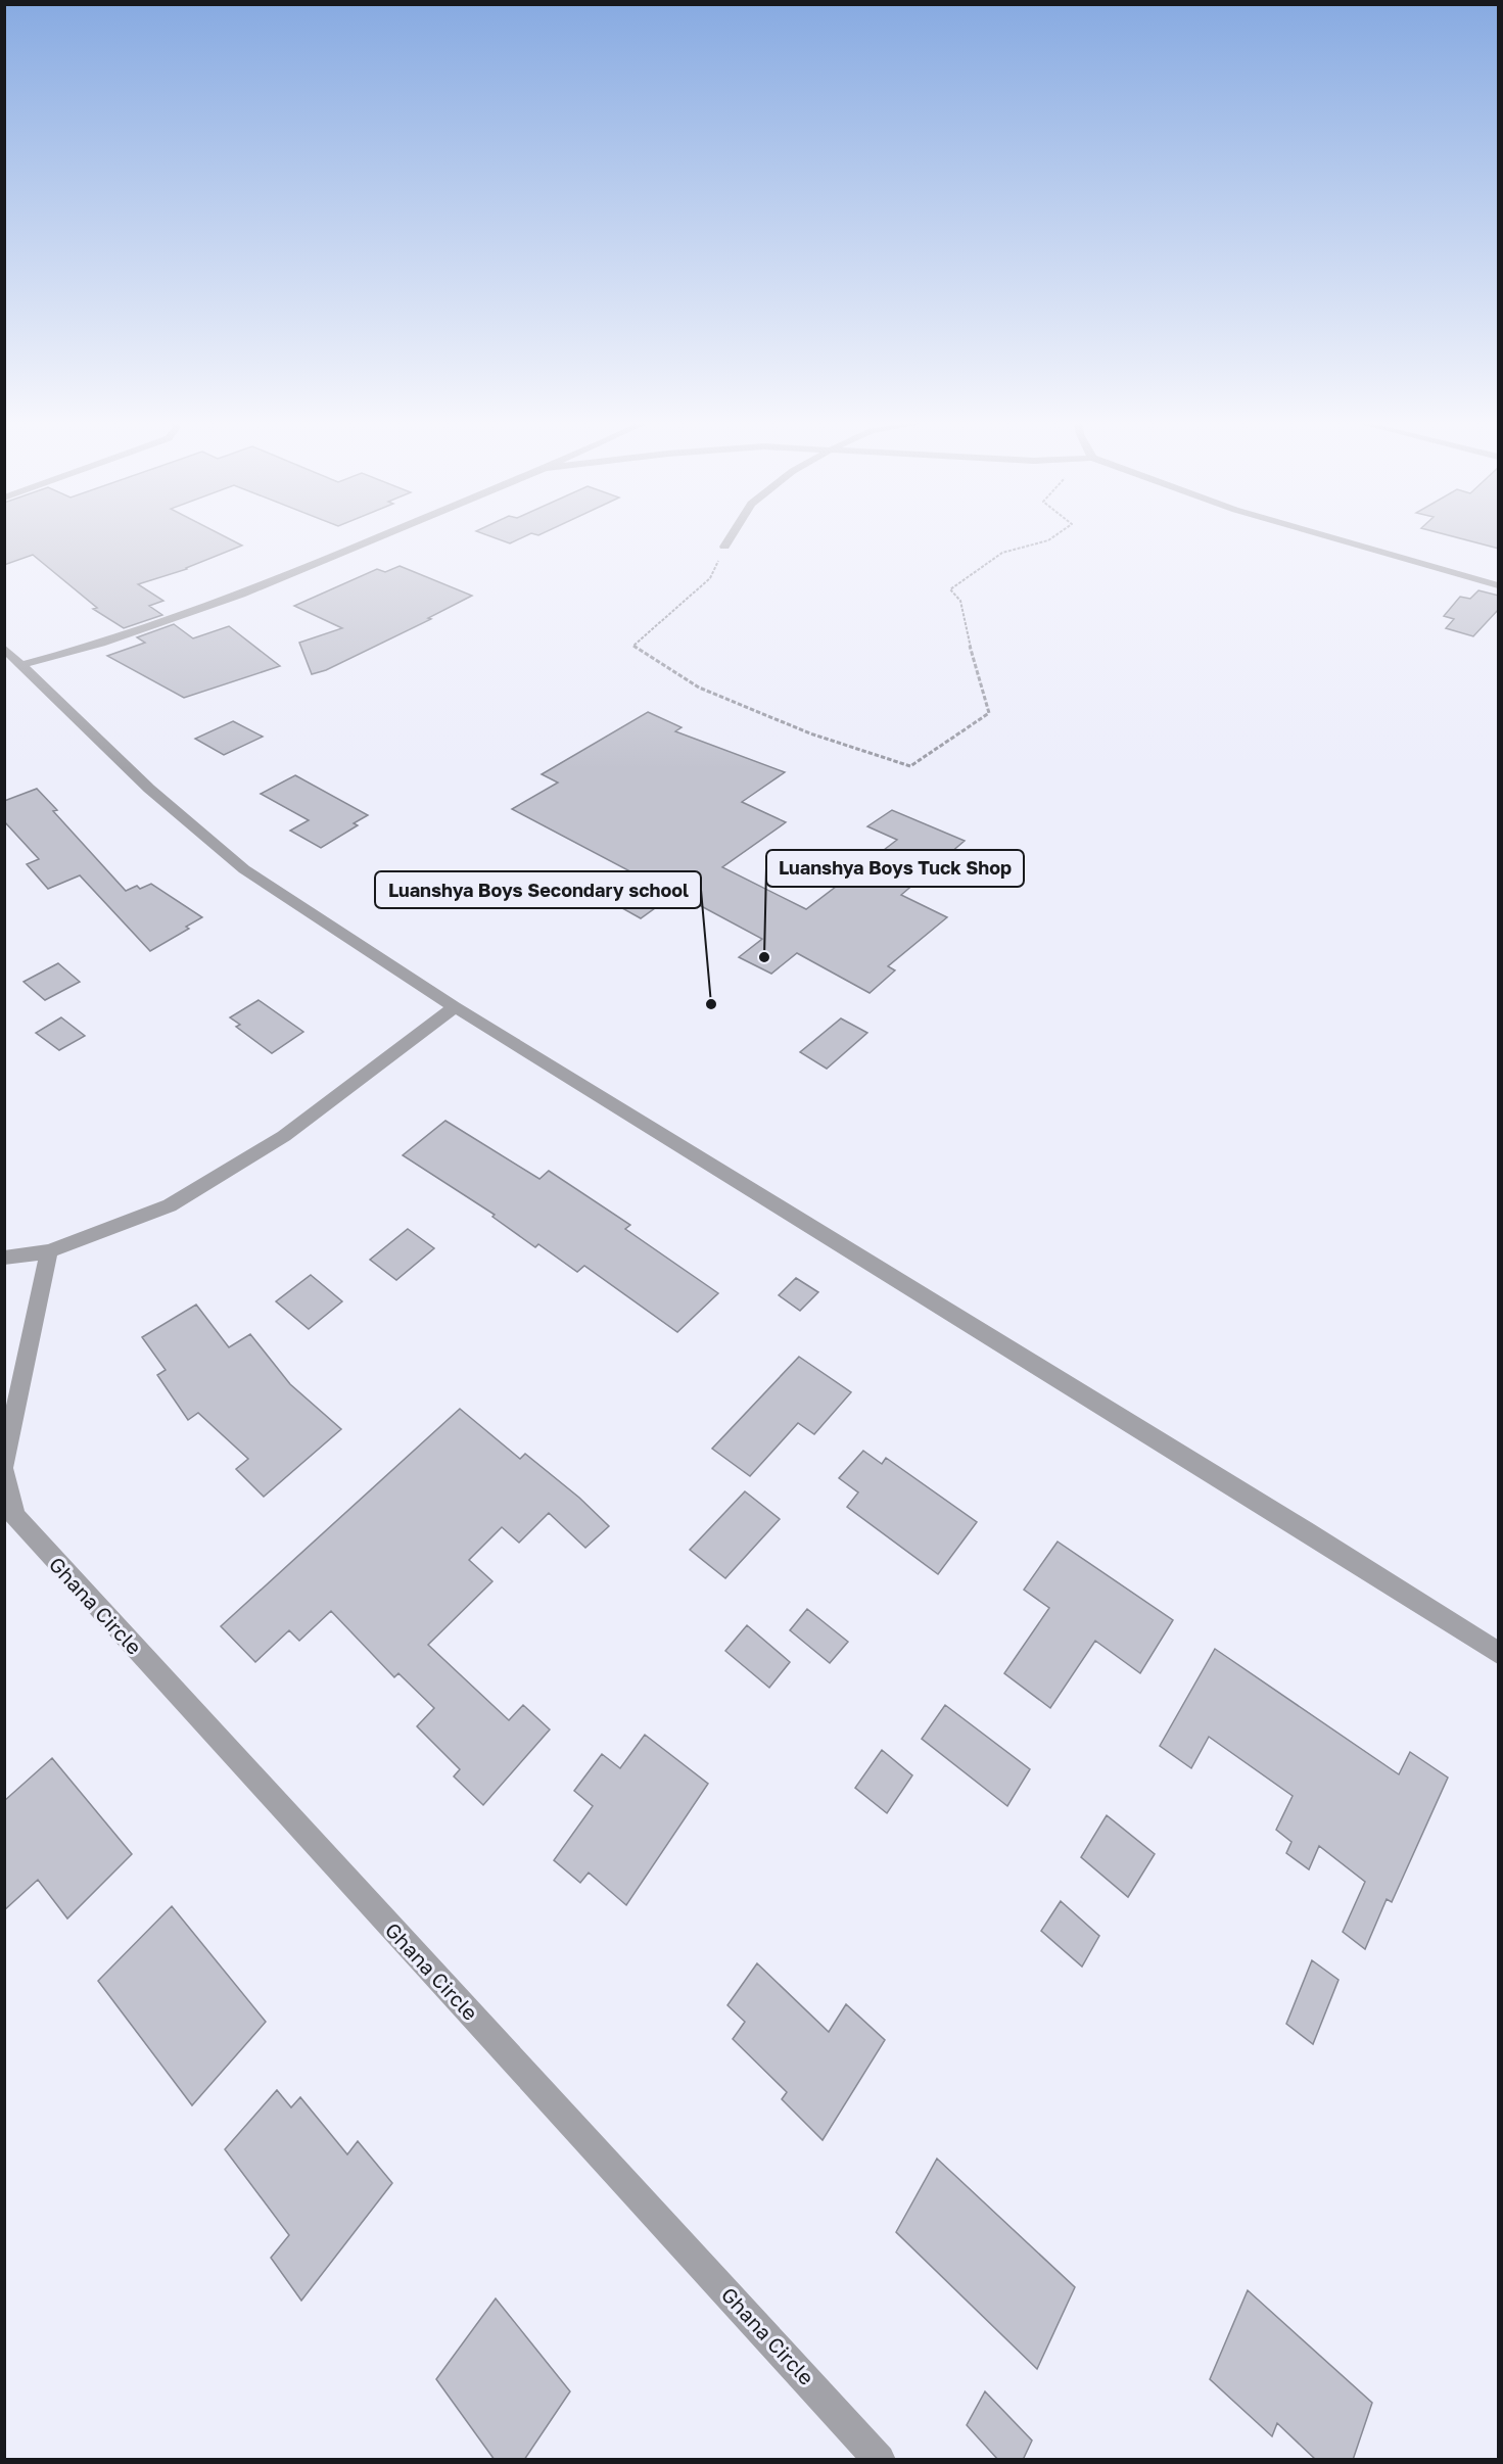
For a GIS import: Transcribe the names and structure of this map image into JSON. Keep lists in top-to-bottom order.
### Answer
{
  "streets": {
    "street": ["Ghana Circle"]
  },
  "places": ["Luanshya Boys Tuck Shop", "Luanshya Boys Secondary school"]
}
